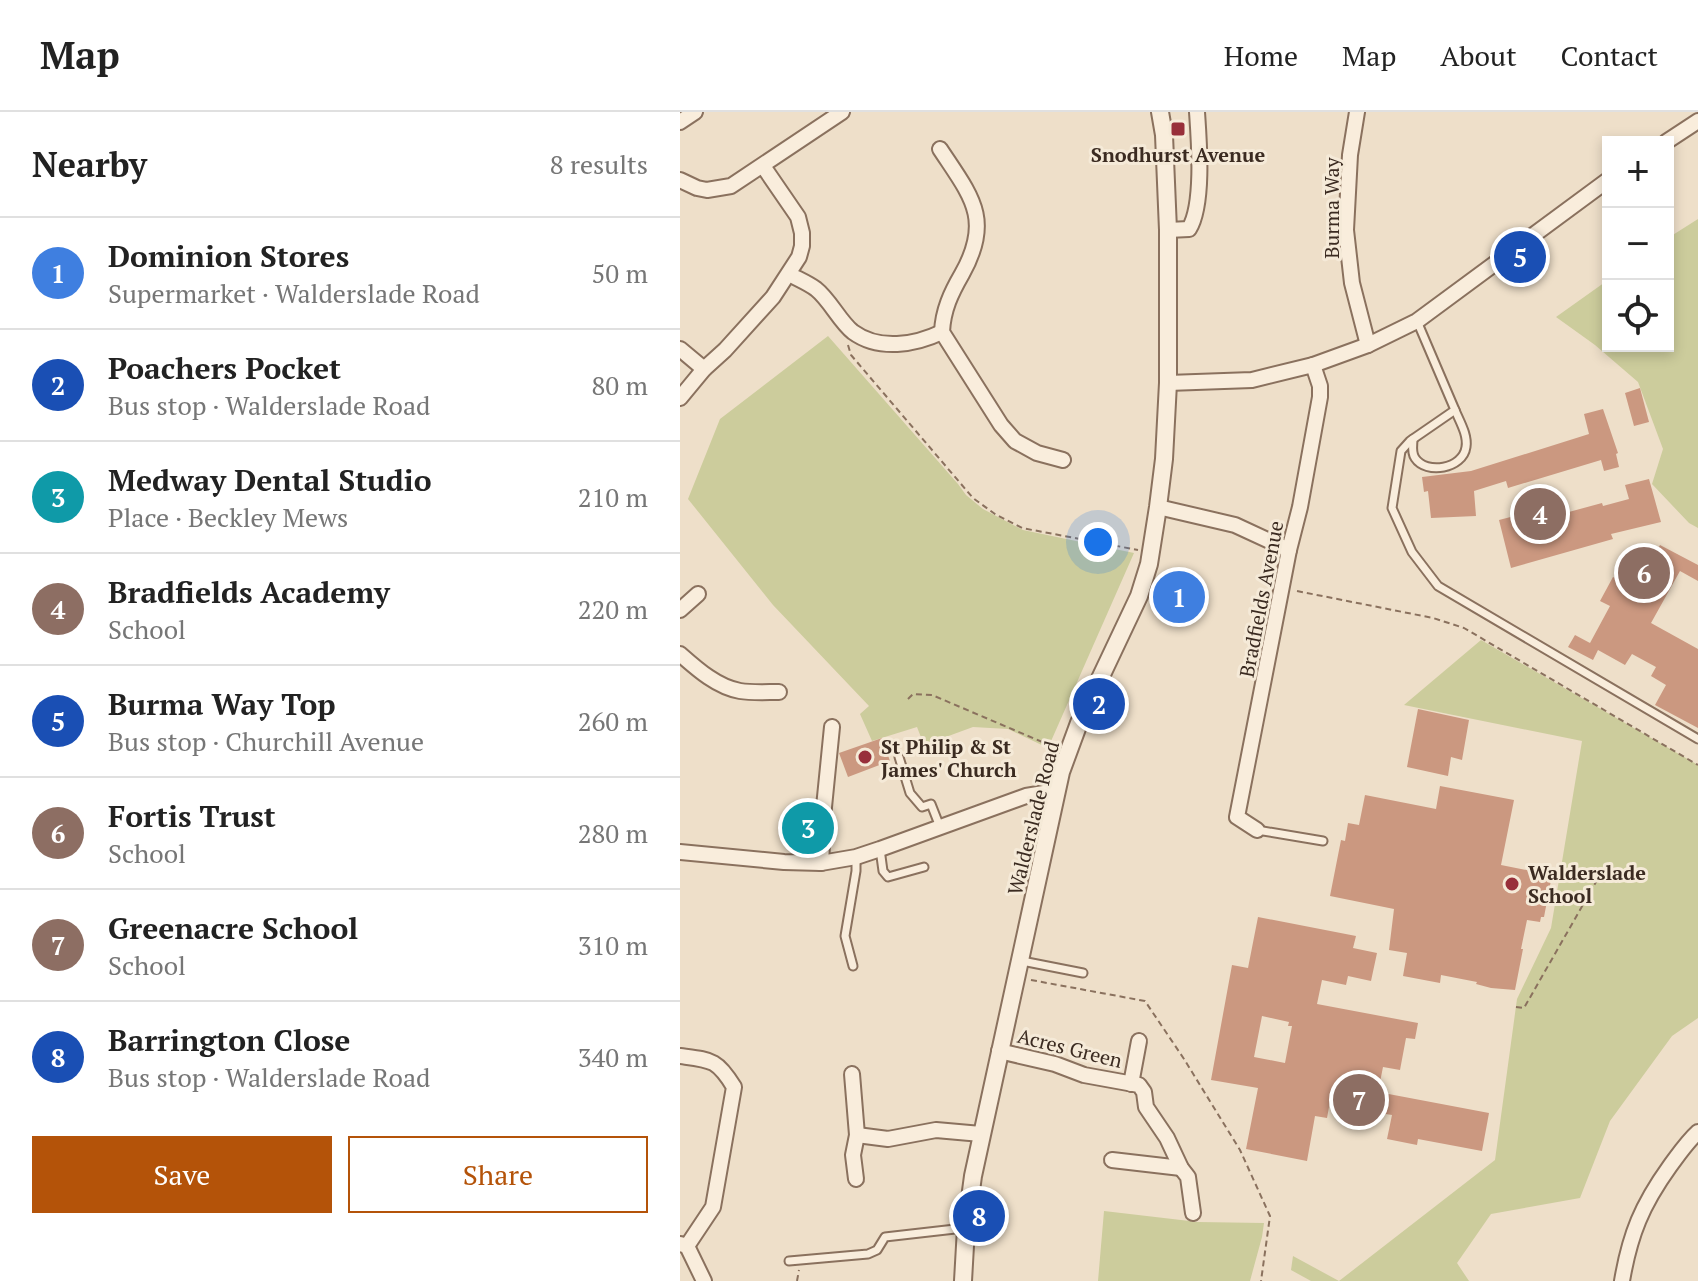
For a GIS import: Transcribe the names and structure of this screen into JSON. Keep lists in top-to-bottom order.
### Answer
{
  "streets": {
    "street": [
      "Burma Way",
      "Bradfields Avenue",
      "Walderslade Road",
      "Acres Green"
    ]
  },
  "crossings": [
    ["Walderslade Road", "Acres Green"]
  ],
  "places": {
    "transit": ["Snodhurst Avenue"],
    "other": ["St Philip & St James' Church", "Walderslade School"]
  },
  "page": {
    "header": "Map",
    "nav": [
      "Home",
      "Map",
      "About",
      "Contact"
    ],
    "heading": ["Nearby", "8 results"],
    "map_buttons": ["+", "−"],
    "list": [
      {
        "mark": "1",
        "name": "Dominion Stores",
        "note": "Supermarket · Walderslade Road",
        "value": "50 m"
      },
      {
        "mark": "2",
        "name": "Poachers Pocket",
        "note": "Bus stop · Walderslade Road",
        "value": "80 m"
      },
      {
        "mark": "3",
        "name": "Medway Dental Studio",
        "note": "Place · Beckley Mews",
        "value": "210 m"
      },
      {
        "mark": "4",
        "name": "Bradfields Academy",
        "note": "School",
        "value": "220 m"
      },
      {
        "mark": "5",
        "name": "Burma Way Top",
        "note": "Bus stop · Churchill Avenue",
        "value": "260 m"
      },
      {
        "mark": "6",
        "name": "Fortis Trust",
        "note": "School",
        "value": "280 m"
      },
      {
        "mark": "7",
        "name": "Greenacre School",
        "note": "School",
        "value": "310 m"
      },
      {
        "mark": "8",
        "name": "Barrington Close",
        "note": "Bus stop · Walderslade Road",
        "value": "340 m"
      }
    ],
    "pins": [
      "5",
      "4",
      "6",
      "1",
      "2",
      "3",
      "7",
      "8"
    ],
    "buttons": ["Save", "Share"]
  }
}
